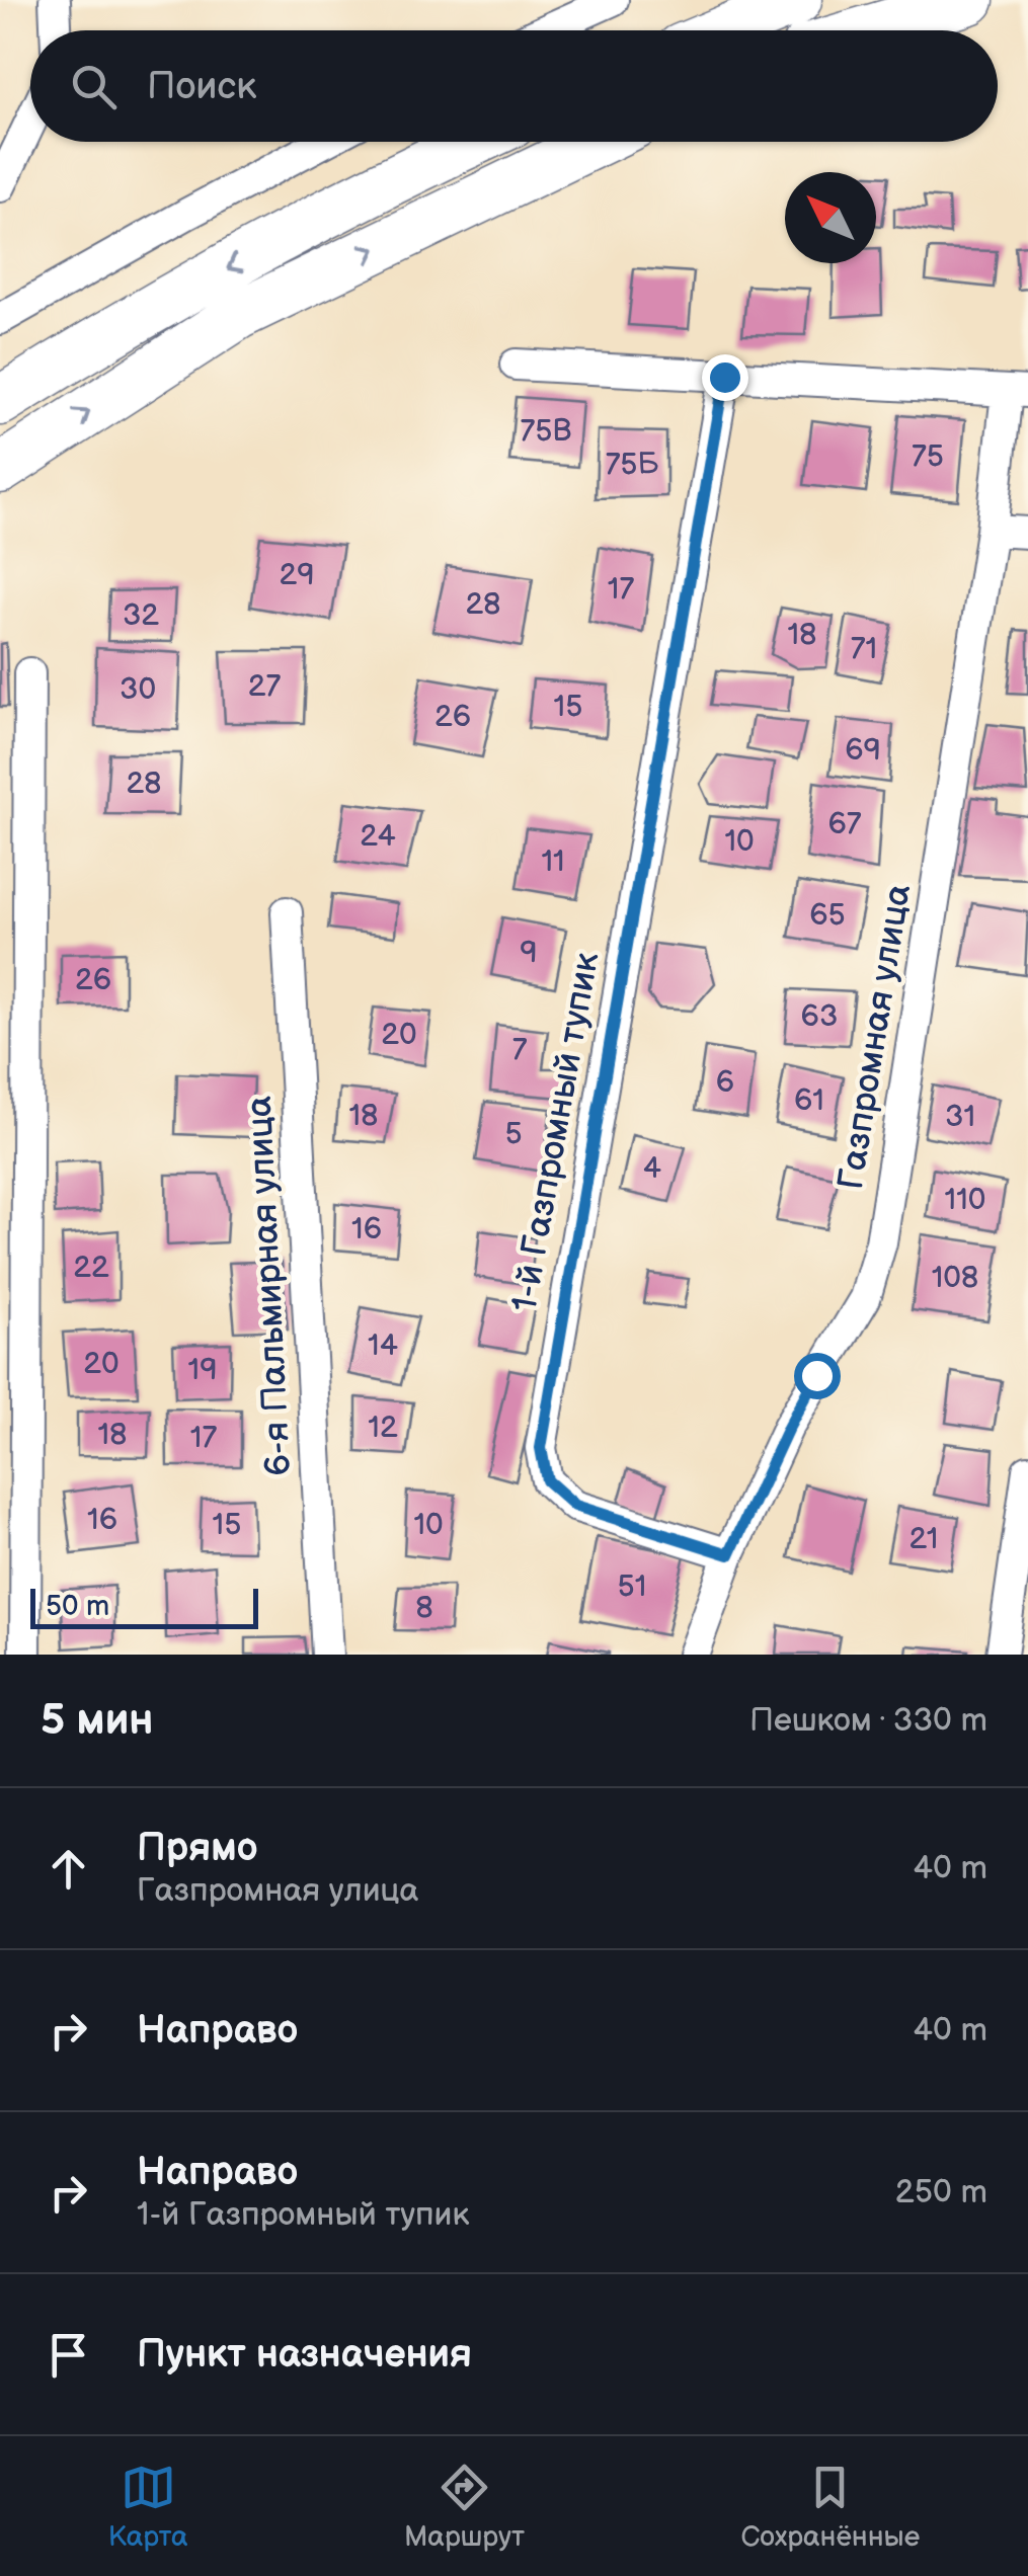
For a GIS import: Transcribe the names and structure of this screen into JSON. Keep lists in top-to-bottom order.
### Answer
{
  "streets": {
    "street": ["Газпромная улица", "1-й Газпромный тупик", "6-я Пальмирная улица"]
  },
  "crossings": [
    ["Газпромная улица", "1-й Газпромный тупик"]
  ],
  "house_numbers": [
    "75В",
    "75",
    "75Б",
    "29",
    "17",
    "28",
    "32",
    "18",
    "71",
    "27",
    "30",
    "15",
    "26",
    "69",
    "28",
    "67",
    "24",
    "10",
    "11",
    "65",
    "9",
    "26",
    "63",
    "20",
    "7",
    "6",
    "61",
    "18",
    "31",
    "5",
    "4",
    "110",
    "16",
    "22",
    "108",
    "14",
    "20",
    "19",
    "12",
    "18",
    "17",
    "16",
    "15",
    "10",
    "21",
    "51",
    "8"
  ],
  "scale_bar": "50 m",
  "north": "top left",
  "page": {
    "search": "Поиск",
    "scale": "50 m",
    "heading": ["5 мин", "Пешком · 330 m"],
    "list": [
      ["Прямо", "Газпромная улица", "40 m"],
      ["Направо", "40 m"],
      ["Направо", "1-й Газпромный тупик", "250 m"],
      "Пункт назначения"
    ],
    "nav": ["Карта", "Маршрут", "Сохранённые"]
  }
}
